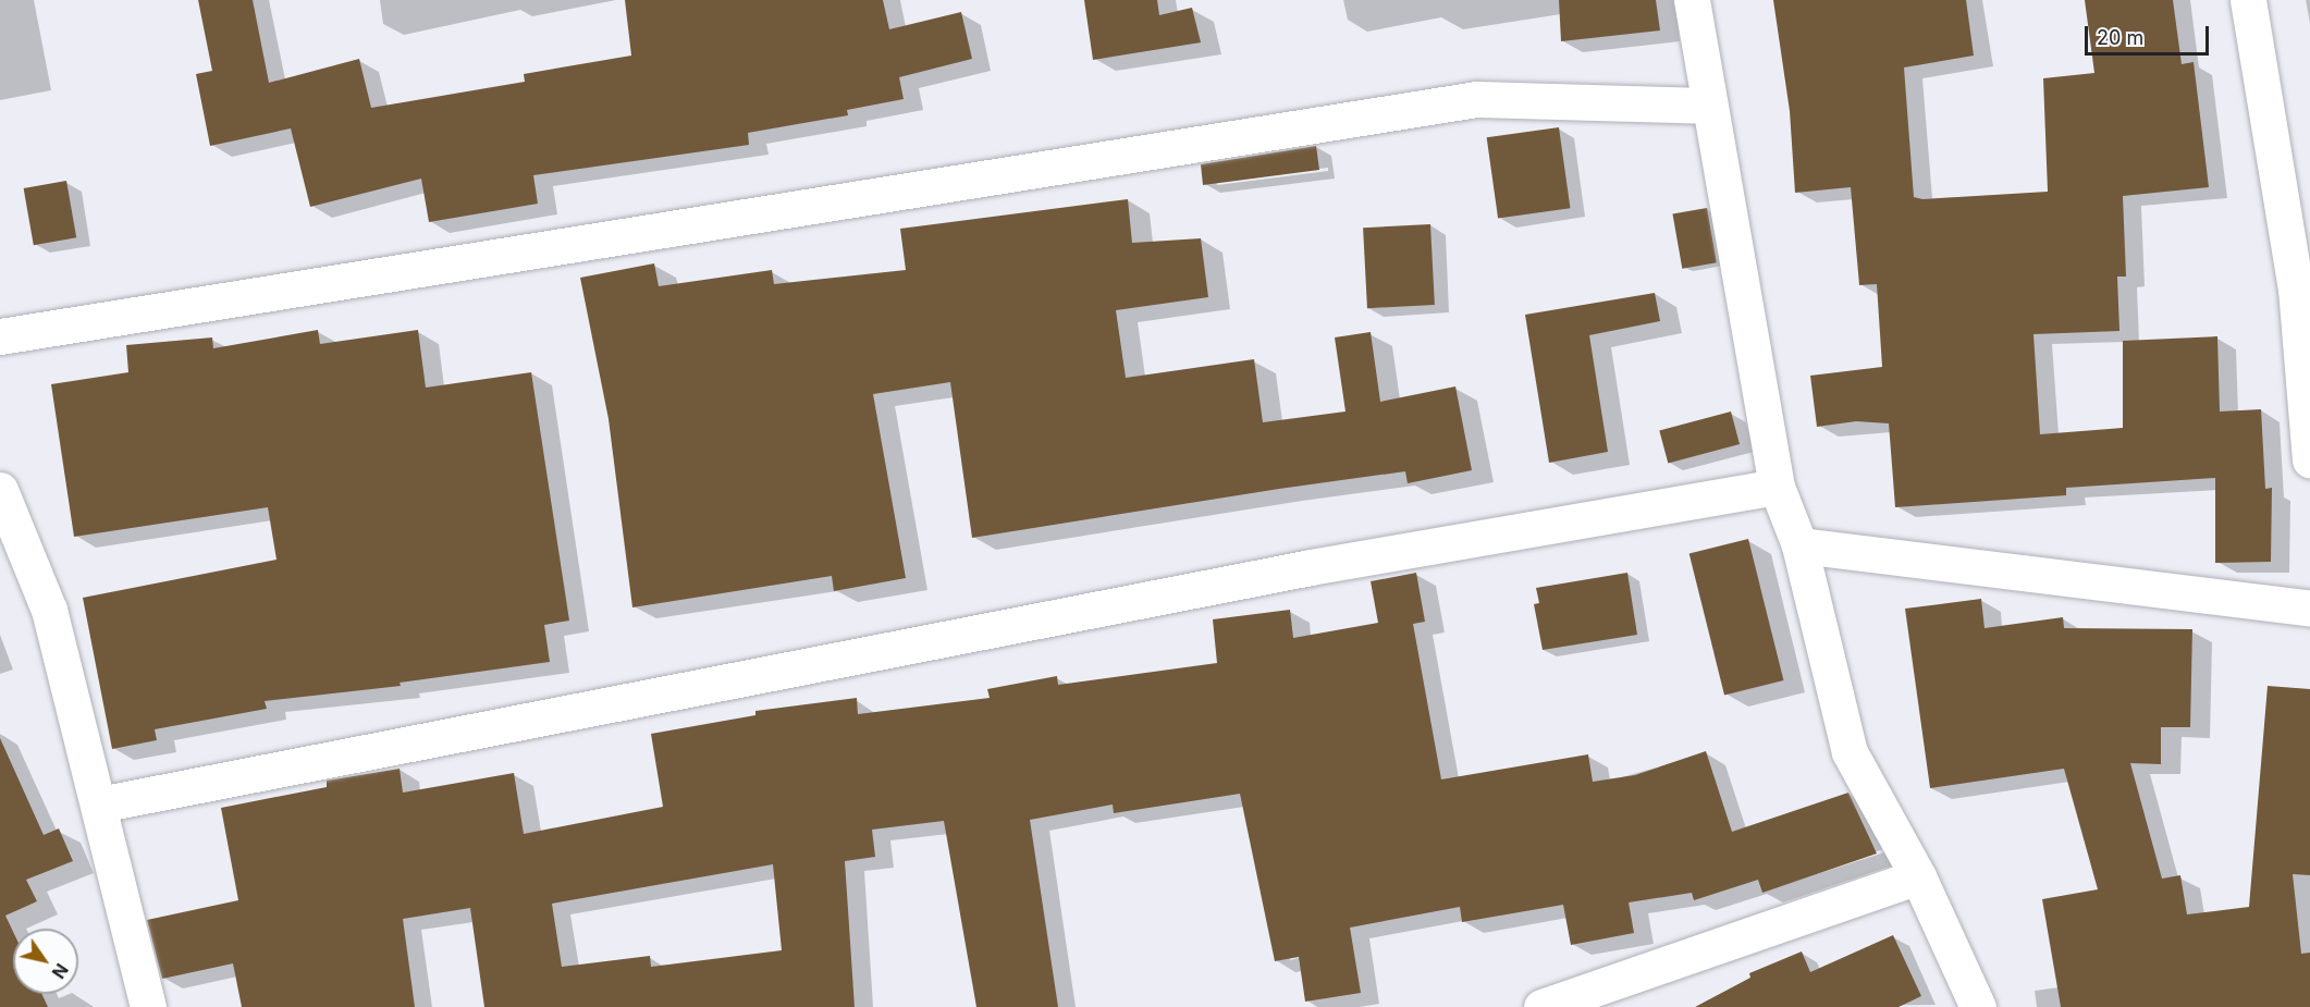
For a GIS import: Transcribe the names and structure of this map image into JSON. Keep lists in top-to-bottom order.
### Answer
{
  "scale_bar": "20 m",
  "north": "bottom right"
}
